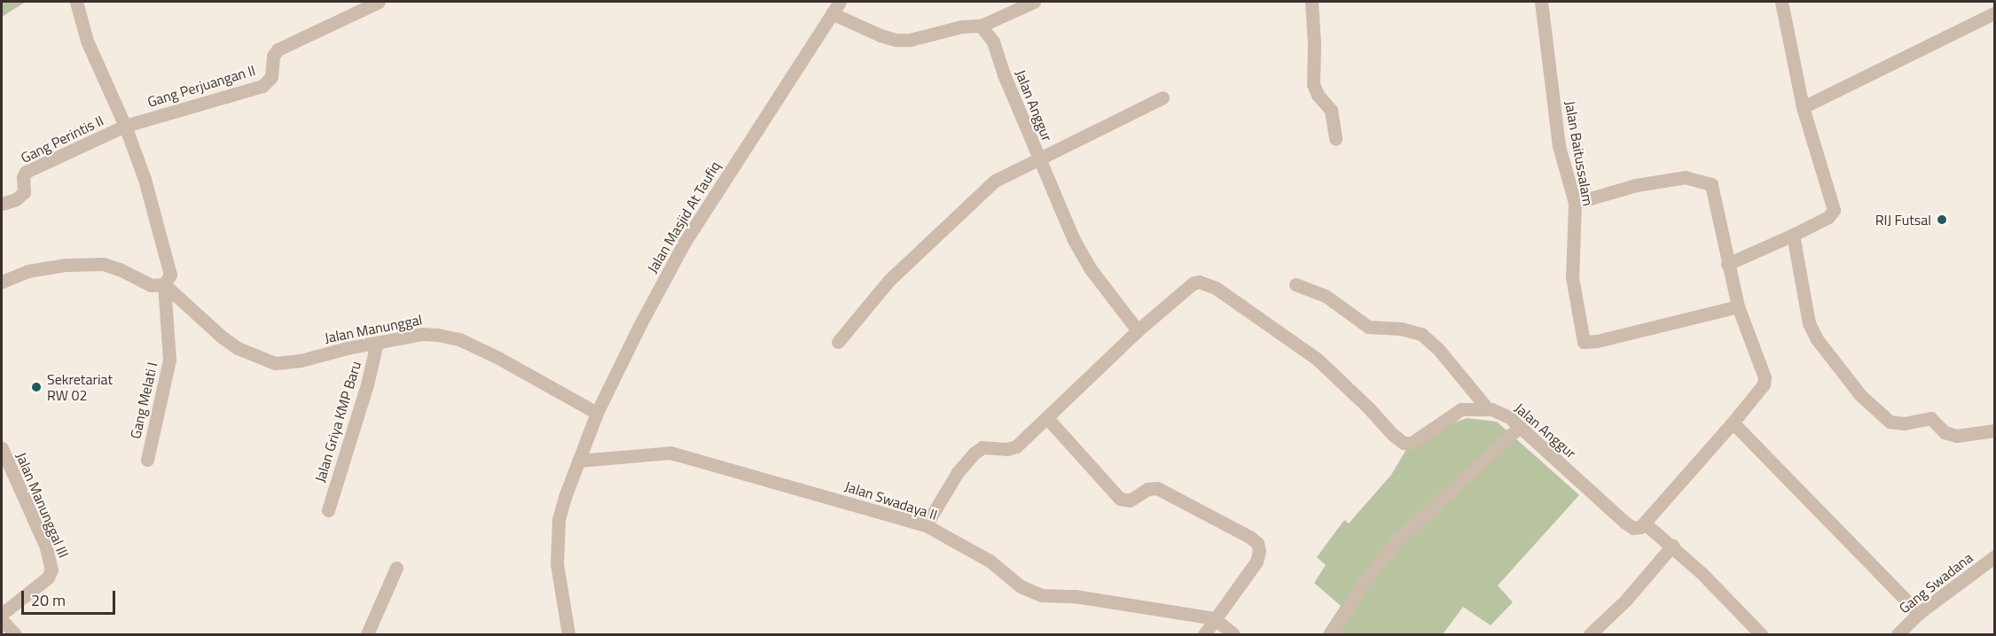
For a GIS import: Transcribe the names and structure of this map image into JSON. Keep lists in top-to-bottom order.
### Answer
{
  "streets": {
    "street": [
      "Gang Perjuangan II",
      "Jalan Anggur",
      "Gang Perintis II",
      "Jalan Baitussalam",
      "Jalan Masjid At Taufiq",
      "Jalan Manunggal",
      "Gang Melati I",
      "Jalan Griya KMP Baru",
      "Jalan Swadaya II",
      "Jalan Manunggal III",
      "Gang Swadana"
    ]
  },
  "crossings": [
    ["Gang Perjuangan II", "Gang Perintis II"],
    ["Jalan Anggur", "Jalan Swadaya II"],
    ["Jalan Masjid At Taufiq", "Jalan Manunggal"],
    ["Jalan Masjid At Taufiq", "Jalan Swadaya II"],
    ["Jalan Manunggal", "Gang Melati I"],
    ["Jalan Manunggal", "Jalan Griya KMP Baru"]
  ],
  "places": ["RIJ Futsal", "Sekretariat RW 02"],
  "scale_bar": "20 m"
}
